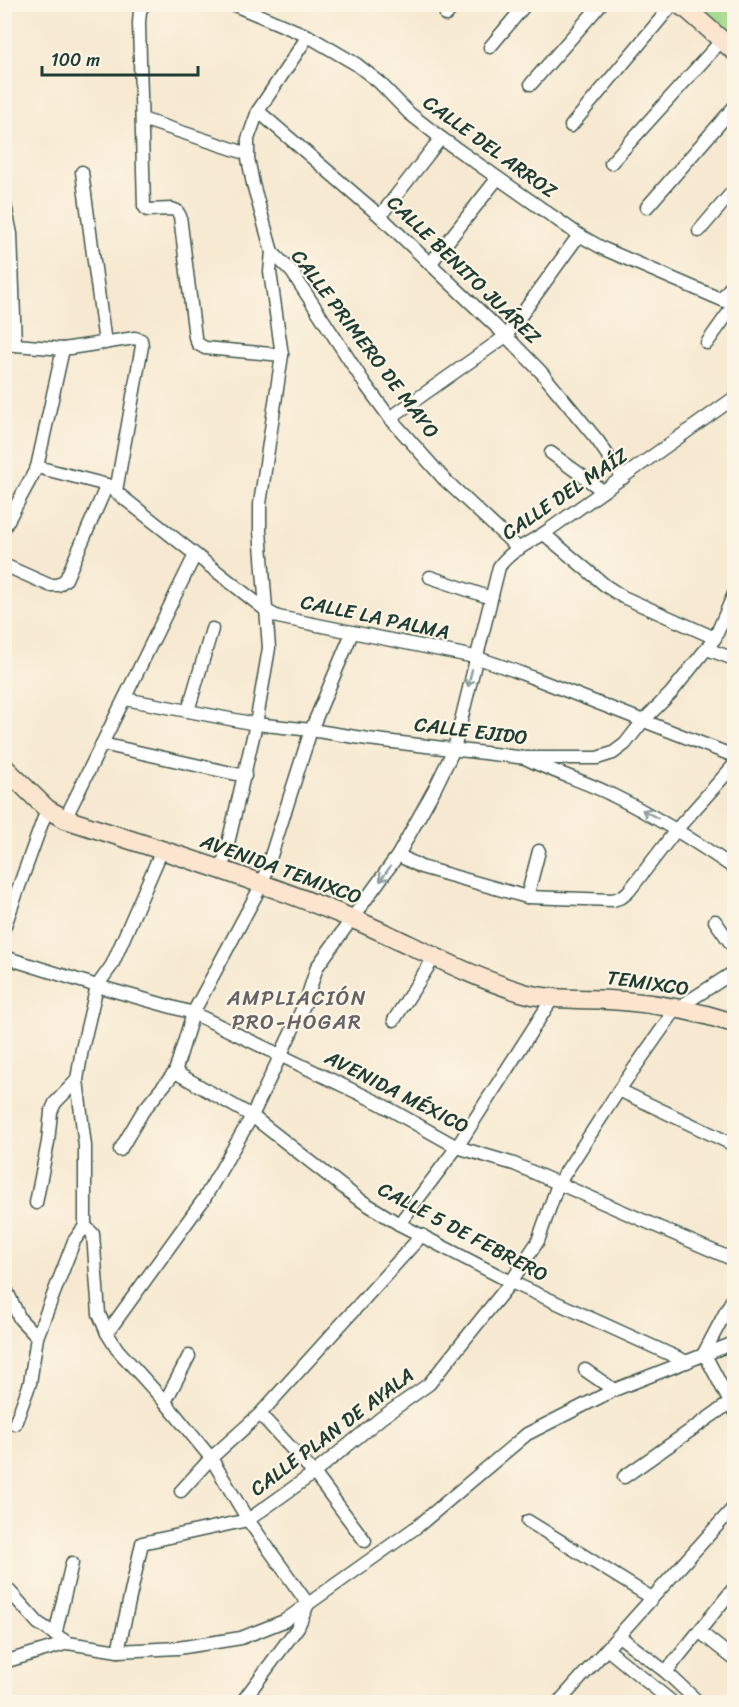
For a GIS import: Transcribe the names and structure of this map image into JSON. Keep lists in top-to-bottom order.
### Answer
{
  "streets": {
    "main road": ["AVENIDA TEMIXCO", "TEMIXCO"],
    "street": [
      "CALLE DEL ARROZ",
      "CALLE BENITO JUÁREZ",
      "CALLE PRIMERO DE MAYO",
      "CALLE DEL MAÍZ",
      "CALLE LA PALMA",
      "CALLE EJIDO",
      "AVENIDA MÉXICO",
      "CALLE 5 DE FEBRERO",
      "CALLE PLAN DE AYALA"
    ]
  },
  "crossings": [
    ["CALLE DEL ARROZ", "CALLE PRIMERO DE MAYO"],
    ["CALLE BENITO JUÁREZ", "CALLE PRIMERO DE MAYO"],
    ["CALLE BENITO JUÁREZ", "CALLE DEL MAÍZ"],
    ["CALLE PRIMERO DE MAYO", "CALLE DEL MAÍZ"],
    ["CALLE DEL MAÍZ", "CALLE LA PALMA"],
    ["CALLE DEL MAÍZ", "CALLE EJIDO"],
    ["CALLE DEL MAÍZ", "AVENIDA TEMIXCO"],
    ["CALLE DEL MAÍZ", "AVENIDA MÉXICO"],
    ["CALLE DEL MAÍZ", "CALLE 5 DE FEBRERO"],
    ["CALLE LA PALMA", "CALLE EJIDO"],
    ["AVENIDA TEMIXCO", "TEMIXCO"],
    ["TEMIXCO", "CALLE PLAN DE AYALA"],
    ["AVENIDA MÉXICO", "CALLE PLAN DE AYALA"],
    ["CALLE 5 DE FEBRERO", "CALLE PLAN DE AYALA"]
  ],
  "districts": ["AMPLIACIÓN PRO-HOGAR"],
  "scale_bar": "100 m"
}
